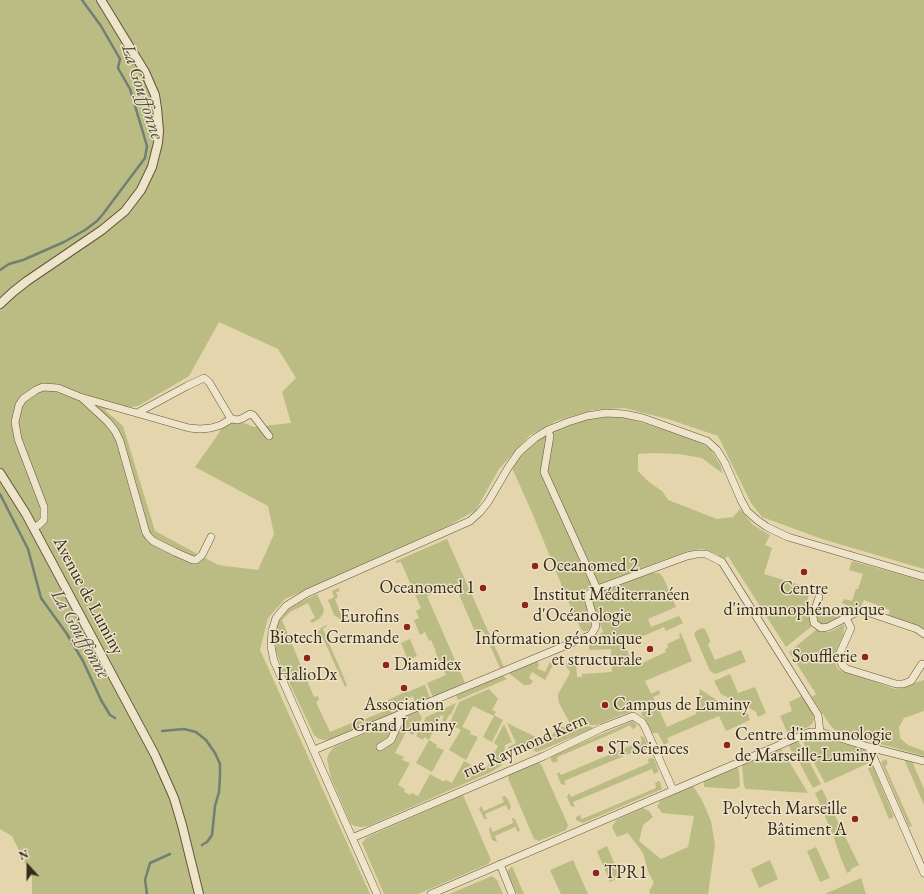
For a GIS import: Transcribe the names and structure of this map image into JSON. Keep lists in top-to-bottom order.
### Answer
{
  "streets": {
    "street": ["Avenue de Luminy", "rue Raymond Kern"]
  },
  "water": ["La Gouffonne"],
  "places": [
    "Oceanomed 2",
    "Centre d'immunophénomique",
    "Oceanomed 1",
    "Institut Méditerranéen d'Océanologie",
    "Eurofins Biotech Germande",
    "Information génomique et structurale",
    "Soufflerie",
    "HalioDx",
    "Diamidex",
    "Association Grand Luminy",
    "Campus de Luminy",
    "Centre d'immunologie de Marseille-Luminy",
    "ST Sciences",
    "Polytech Marseille Bâtiment A",
    "TPR1"
  ],
  "north": "top"
}
